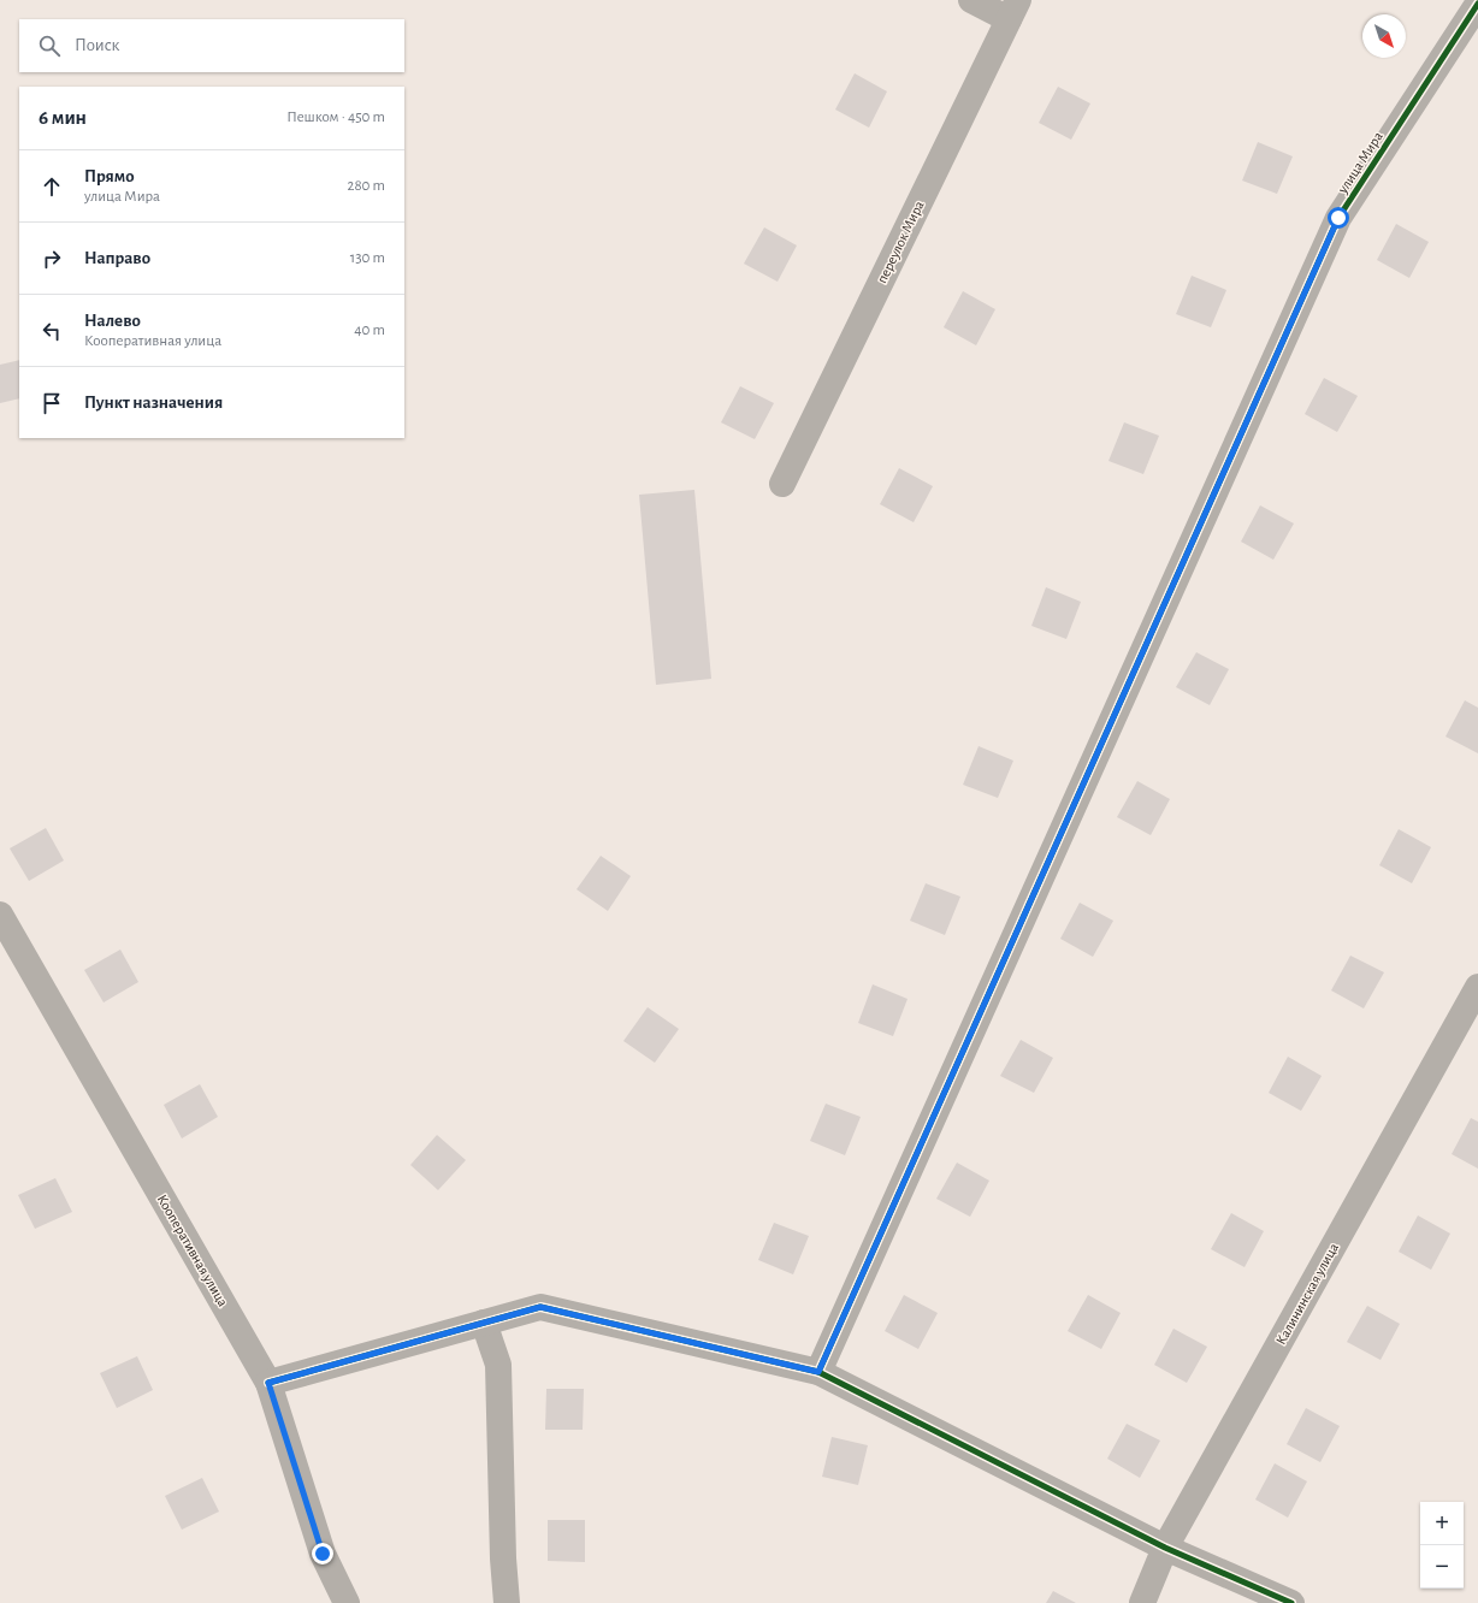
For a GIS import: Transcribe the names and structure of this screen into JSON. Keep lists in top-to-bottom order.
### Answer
{
  "streets": {
    "street": [
      "улица Мира",
      "переулок Мира",
      "Кооперативная улица",
      "Калининская улица"
    ]
  },
  "north": "bottom right",
  "page": {
    "search": "Поиск",
    "heading": ["6 мин", "Пешком · 450 m"],
    "list": [
      ["Прямо", "улица Мира", "280 m"],
      ["Направо", "130 m"],
      ["Налево", "Кооперативная улица", "40 m"],
      "Пункт назначения"
    ],
    "map_buttons": ["+", "−"]
  }
}
